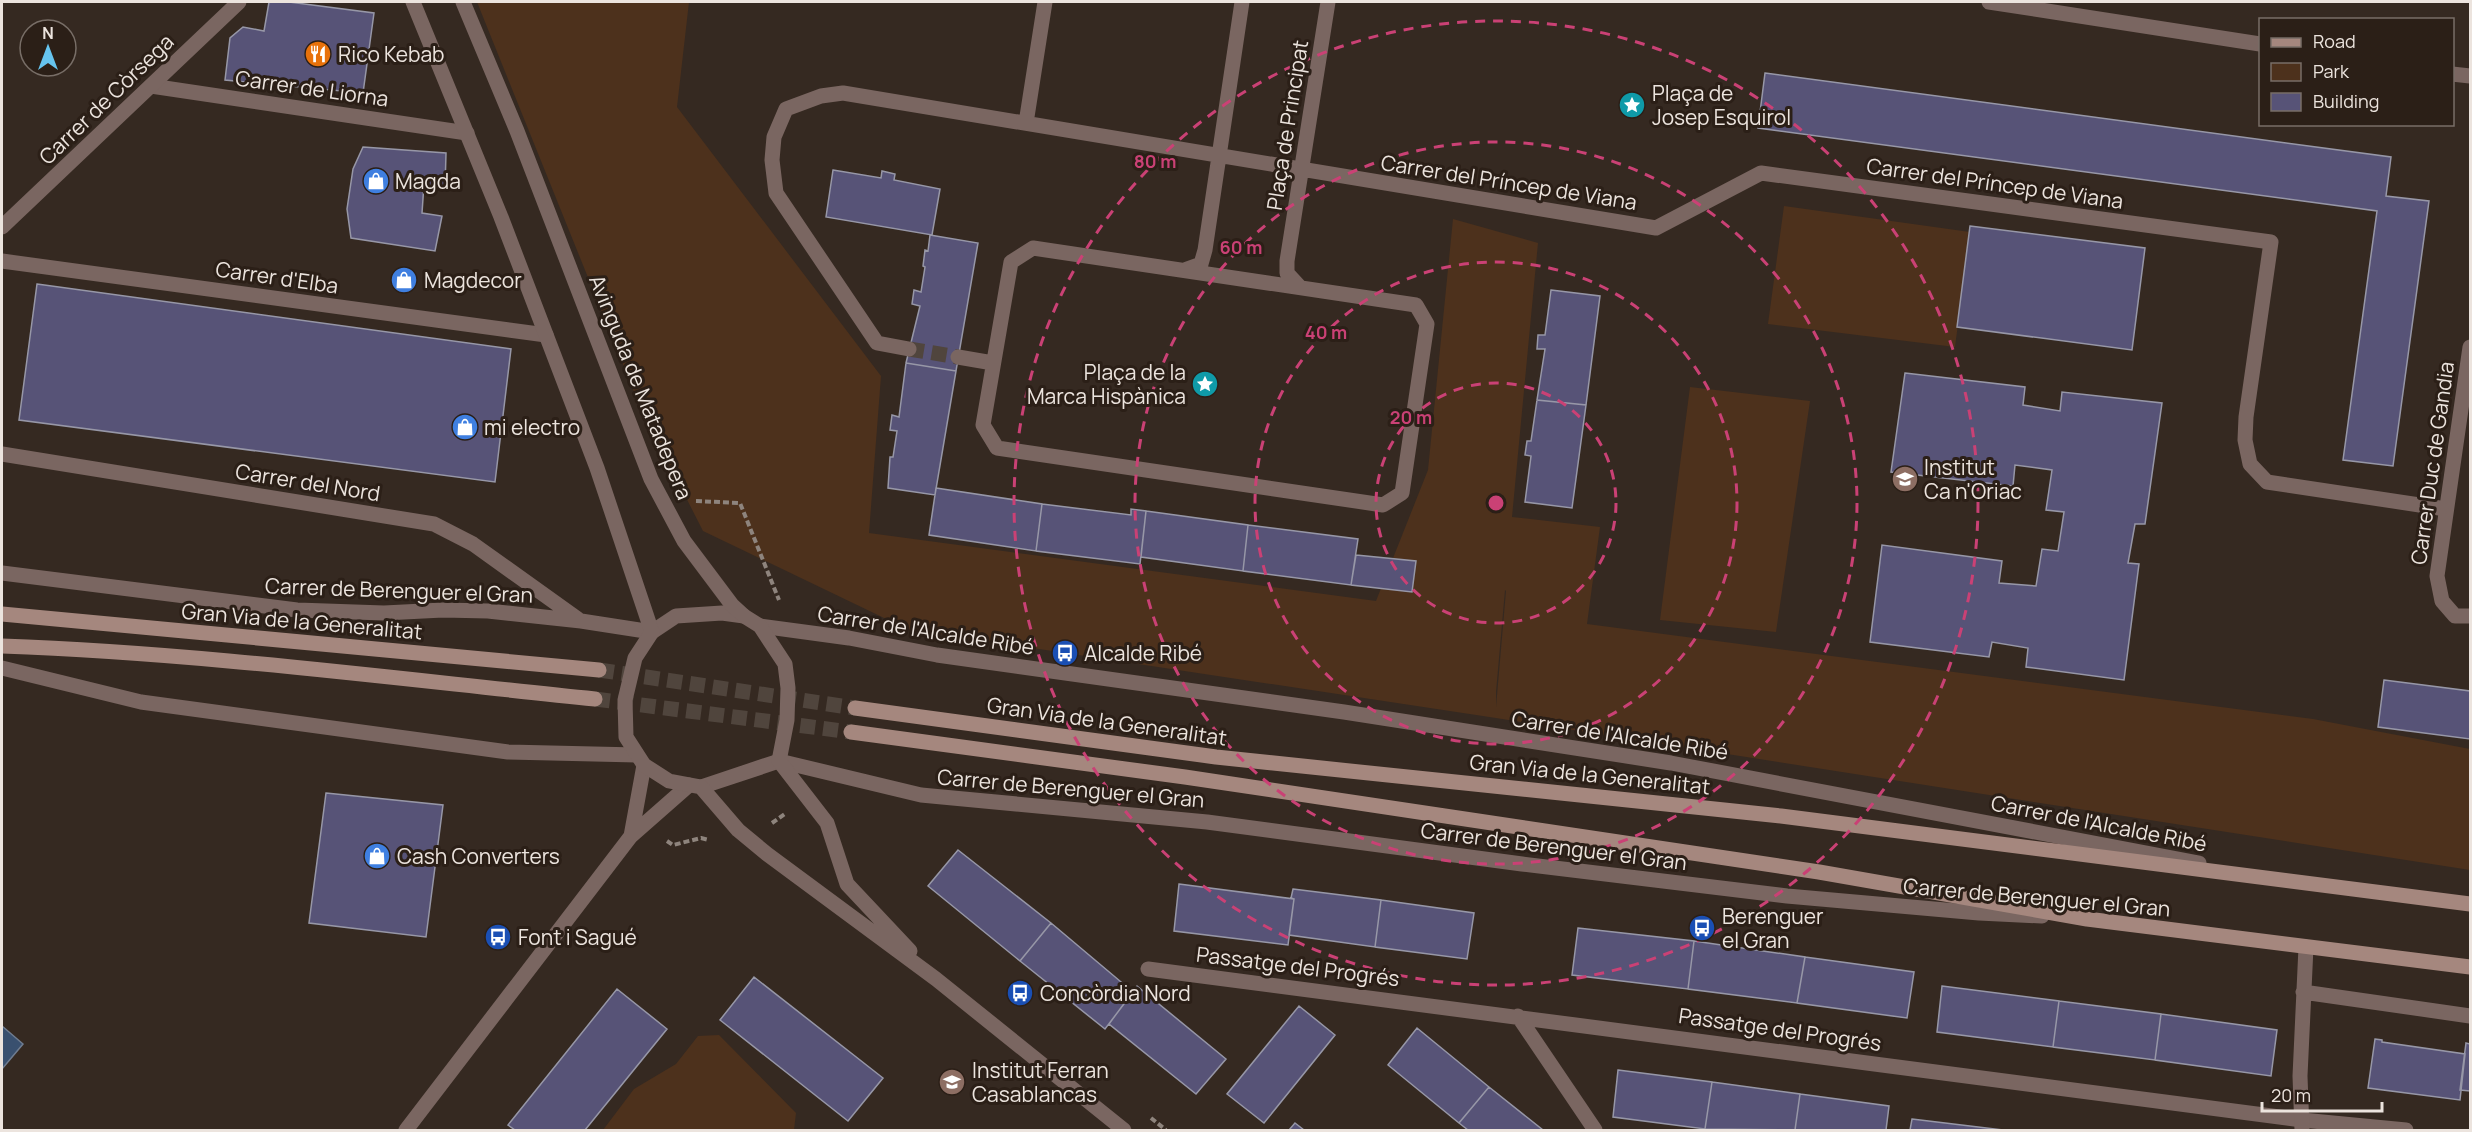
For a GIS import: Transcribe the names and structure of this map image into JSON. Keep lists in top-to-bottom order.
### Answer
{
  "streets": {
    "main road": ["Carrer de Berenguer el Gran", "Gran Via de la Generalitat", "Carrer de l'Alcalde Ribé"],
    "street": [
      "Carrer de Liorna",
      "Carrer de Còrsega",
      "Plaça de Principat",
      "Carrer del Príncep de Viana",
      "Carrer d'Elba",
      "Avinguda de Matadepera",
      "Carrer Duc de Gandia",
      "Carrer del Nord",
      "Passatge del Progrés"
    ]
  },
  "crossings": [
    ["Carrer de Liorna", "Carrer de Còrsega"],
    ["Plaça de Principat", "Carrer del Príncep de Viana"],
    ["Carrer del Príncep de Viana", "Carrer Duc de Gandia"],
    ["Avinguda de Matadepera", "Carrer de Berenguer el Gran"],
    ["Avinguda de Matadepera", "Carrer de l'Alcalde Ribé"],
    ["Carrer del Nord", "Carrer de Berenguer el Gran"],
    ["Carrer de Berenguer el Gran", "Carrer de l'Alcalde Ribé"],
    ["Gran Via de la Generalitat", "Carrer de l'Alcalde Ribé"]
  ],
  "places": {
    "restaurant": ["Rico Kebab"],
    "place": ["Plaça de Josep Esquirol", "Plaça de la Marca Hispànica"],
    "shop": [
      "Magda",
      "Magdecor",
      "mi electro",
      "Cash Converters"
    ],
    "school or university": ["Institut Ca n'Oriac", "Institut Ferran Casablancas"],
    "bus stop": [
      "Alcalde Ribé",
      "Berenguer el Gran",
      "Font i Sagué",
      "Concòrdia Nord"
    ]
  },
  "legend": ["Road", "Park", "Building"],
  "scale_bar": "20 m",
  "north": "top",
  "rings": [
    "80 m",
    "60 m",
    "40 m",
    "20 m"
  ]
}
